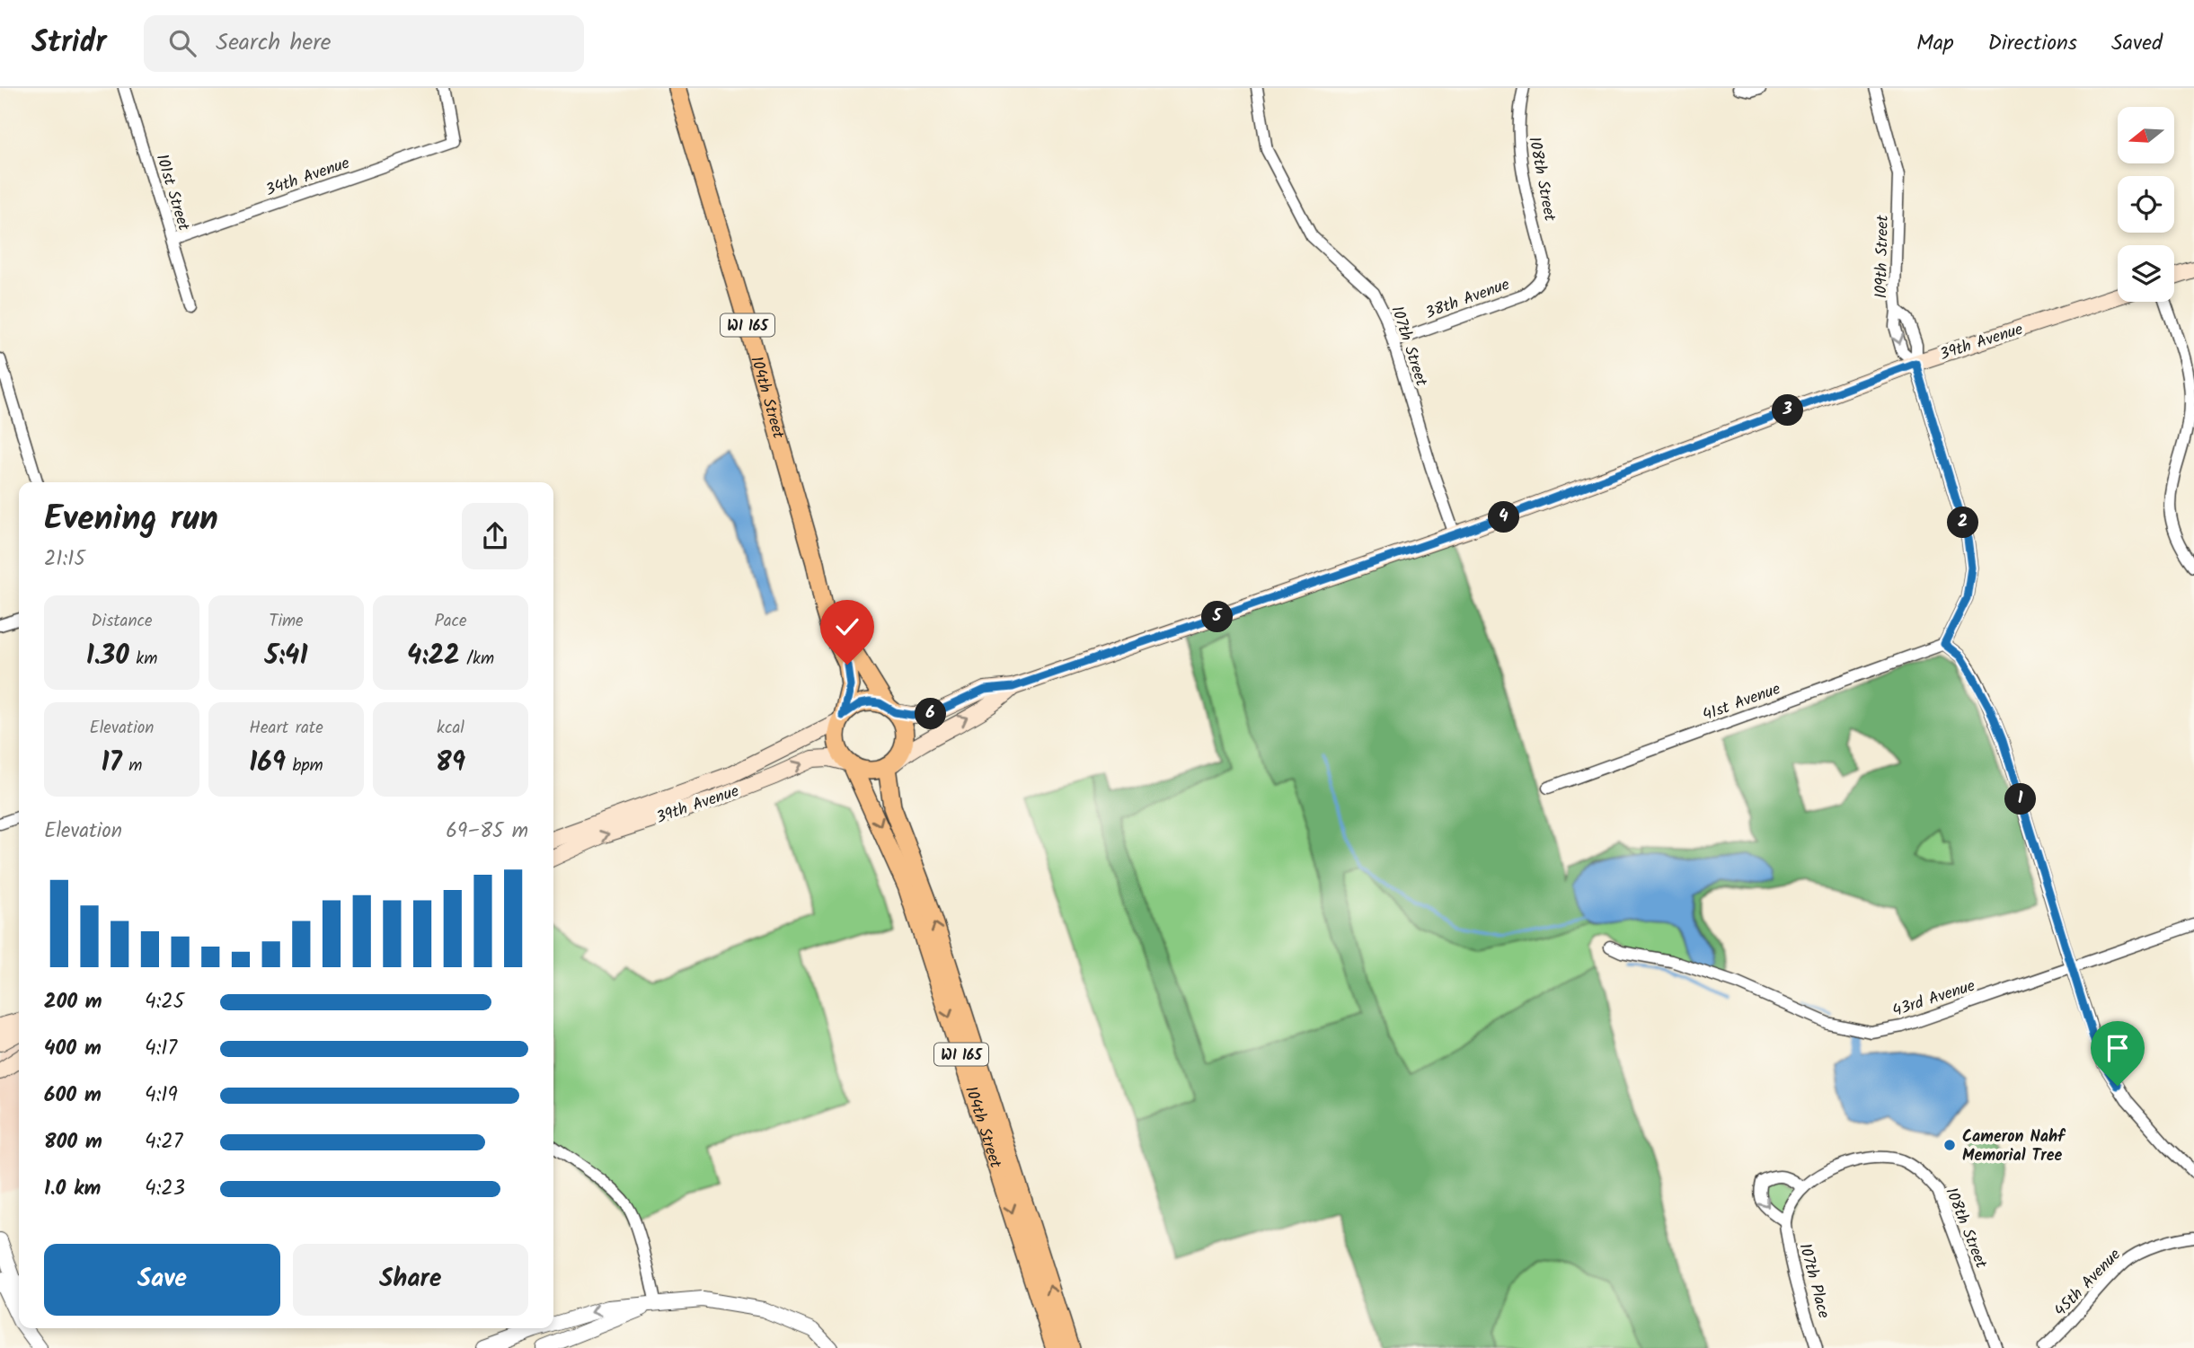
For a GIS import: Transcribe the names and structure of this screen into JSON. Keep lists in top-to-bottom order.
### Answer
{
  "streets": {
    "main road": ["WI 165", "39th Avenue", "104th Street"],
    "street": [
      "34th Avenue",
      "108th Street",
      "101st Street",
      "109th Street",
      "38th Avenue",
      "107th Street",
      "41st Avenue",
      "43rd Avenue",
      "107th Place",
      "45th Avenue"
    ]
  },
  "crossings": [
    ["34th Avenue", "101st Street"],
    ["108th Street", "38th Avenue"],
    ["109th Street", "39th Avenue"],
    ["38th Avenue", "107th Street"],
    ["WI 165", "39th Avenue"],
    ["WI 165", "104th Street"],
    ["39th Avenue", "107th Street"],
    ["39th Avenue", "104th Street"]
  ],
  "places": ["Cameron Nahf Memorial Tree"],
  "north": "left",
  "page": {
    "header": "Stridr",
    "search": "Search here",
    "nav": ["Map", "Directions", "Saved"],
    "pins": [
      "3",
      "4",
      "2",
      "5",
      "6",
      "1"
    ],
    "heading": ["Evening run", "21:15"],
    "stats": [
      ["Distance", "1.30 km"],
      ["Time", "5:41"],
      ["Pace", "4:22 /km"],
      ["Elevation", "17 m"],
      ["Heart rate", "169 bpm"],
      ["kcal", "89"]
    ],
    "chart": ["Elevation", "69–85 m"],
    "list": [
      {
        "name": "200 m",
        "note": "4:25"
      },
      {
        "name": "400 m",
        "note": "4:17"
      },
      {
        "name": "600 m",
        "note": "4:19"
      },
      {
        "name": "800 m",
        "note": "4:27"
      },
      {
        "name": "1.0 km",
        "note": "4:23"
      }
    ],
    "buttons": ["Save", "Share"]
  }
}
